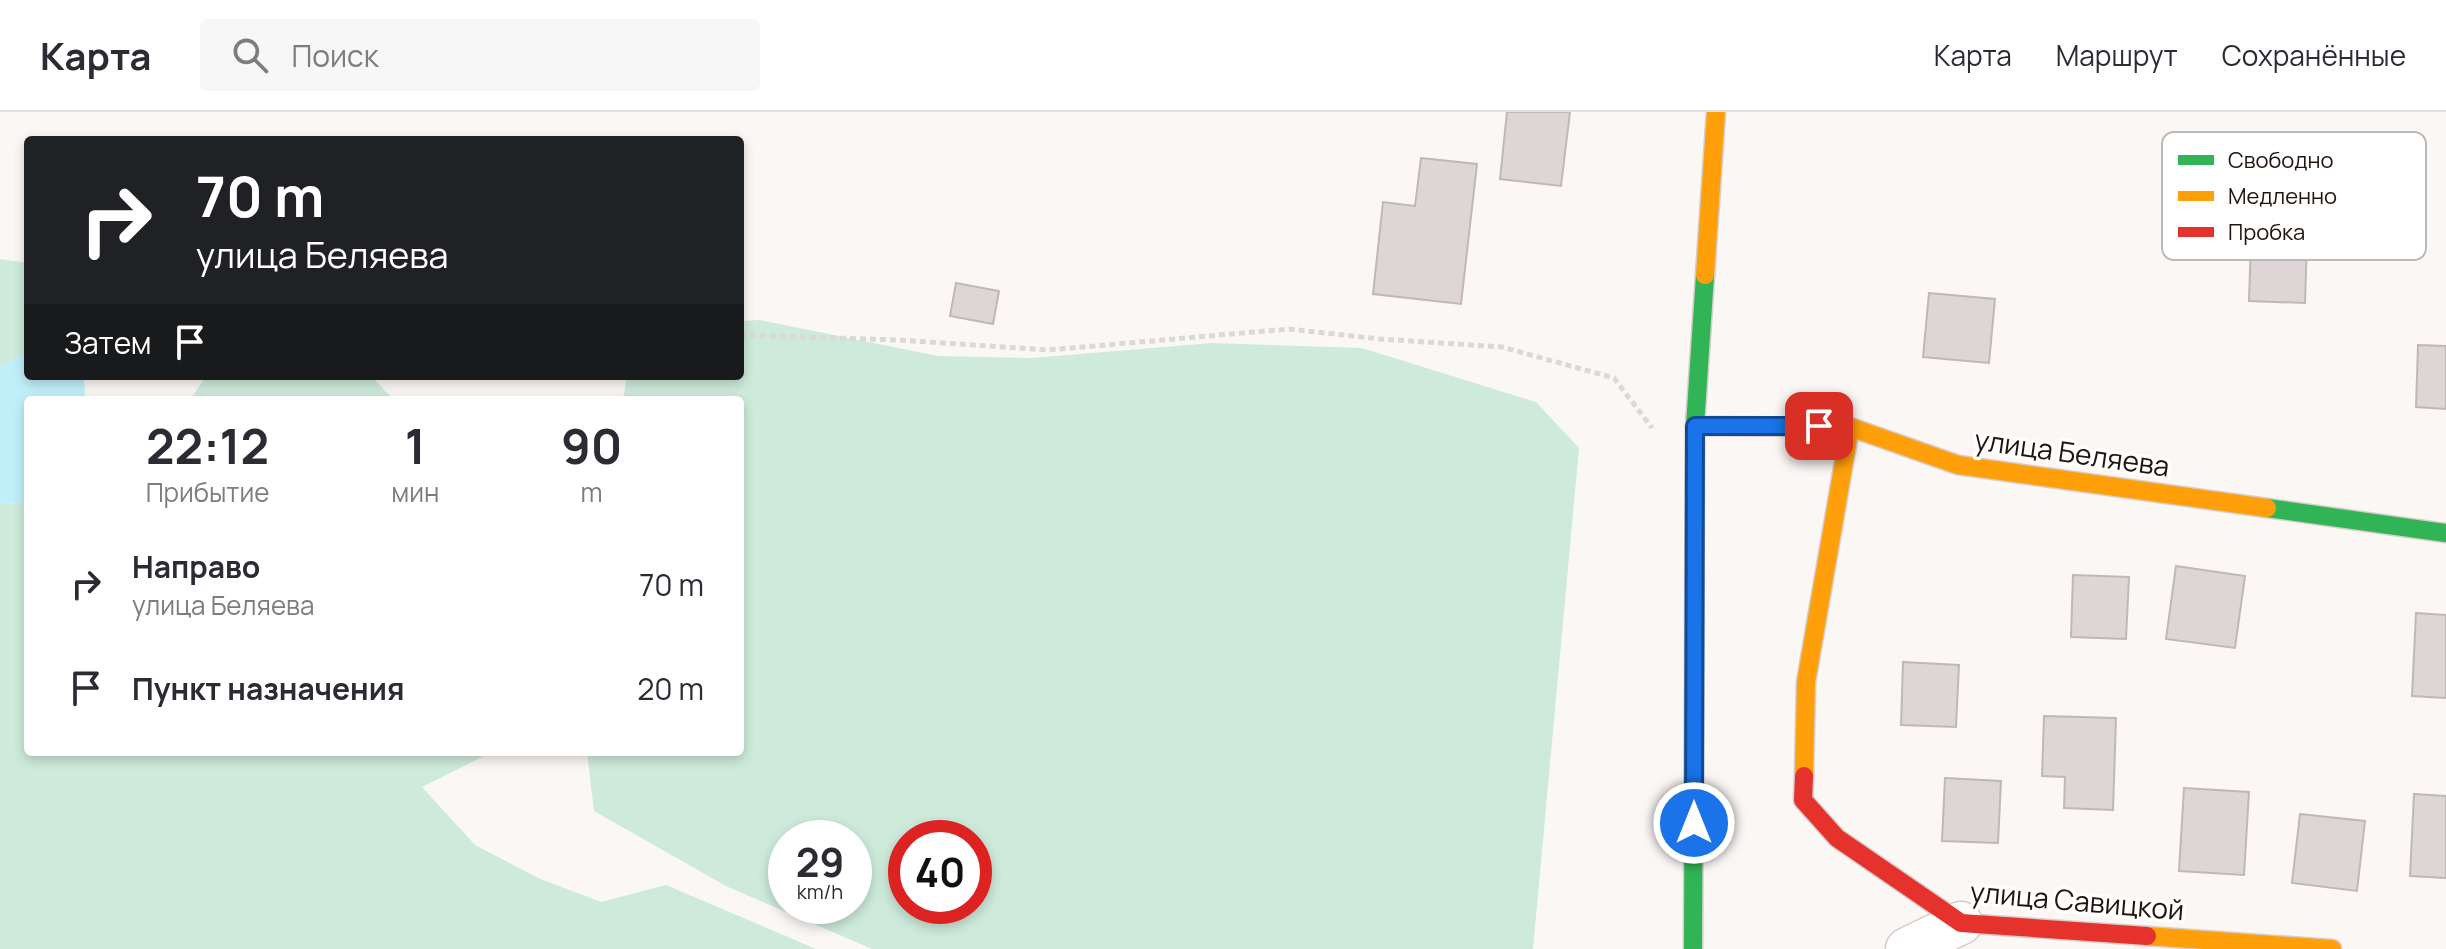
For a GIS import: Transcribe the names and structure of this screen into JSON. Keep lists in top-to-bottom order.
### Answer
{
  "streets": {
    "street": ["улица Беляева", "улица Савицкой"]
  },
  "crossings": [
    ["улица Беляева", "улица Савицкой"]
  ],
  "legend": ["Свободно", "Медленно", "Пробка"],
  "page": {
    "header": "Карта",
    "search": "Поиск",
    "nav": ["Карта", "Маршрут", "Сохранённые"],
    "turn": ["70 m", "улица Беляева"],
    "then": "Затем",
    "eta": [
      "22:12",
      "Прибытие",
      "1",
      "мин",
      "90",
      "m"
    ],
    "list": [
      {
        "name": "Направо",
        "note": "улица Беляева",
        "value": "70 m"
      },
      {
        "name": "Пункт назначения",
        "value": "20 m"
      }
    ],
    "speed": "29 km/h",
    "limit": "40"
  }
}
